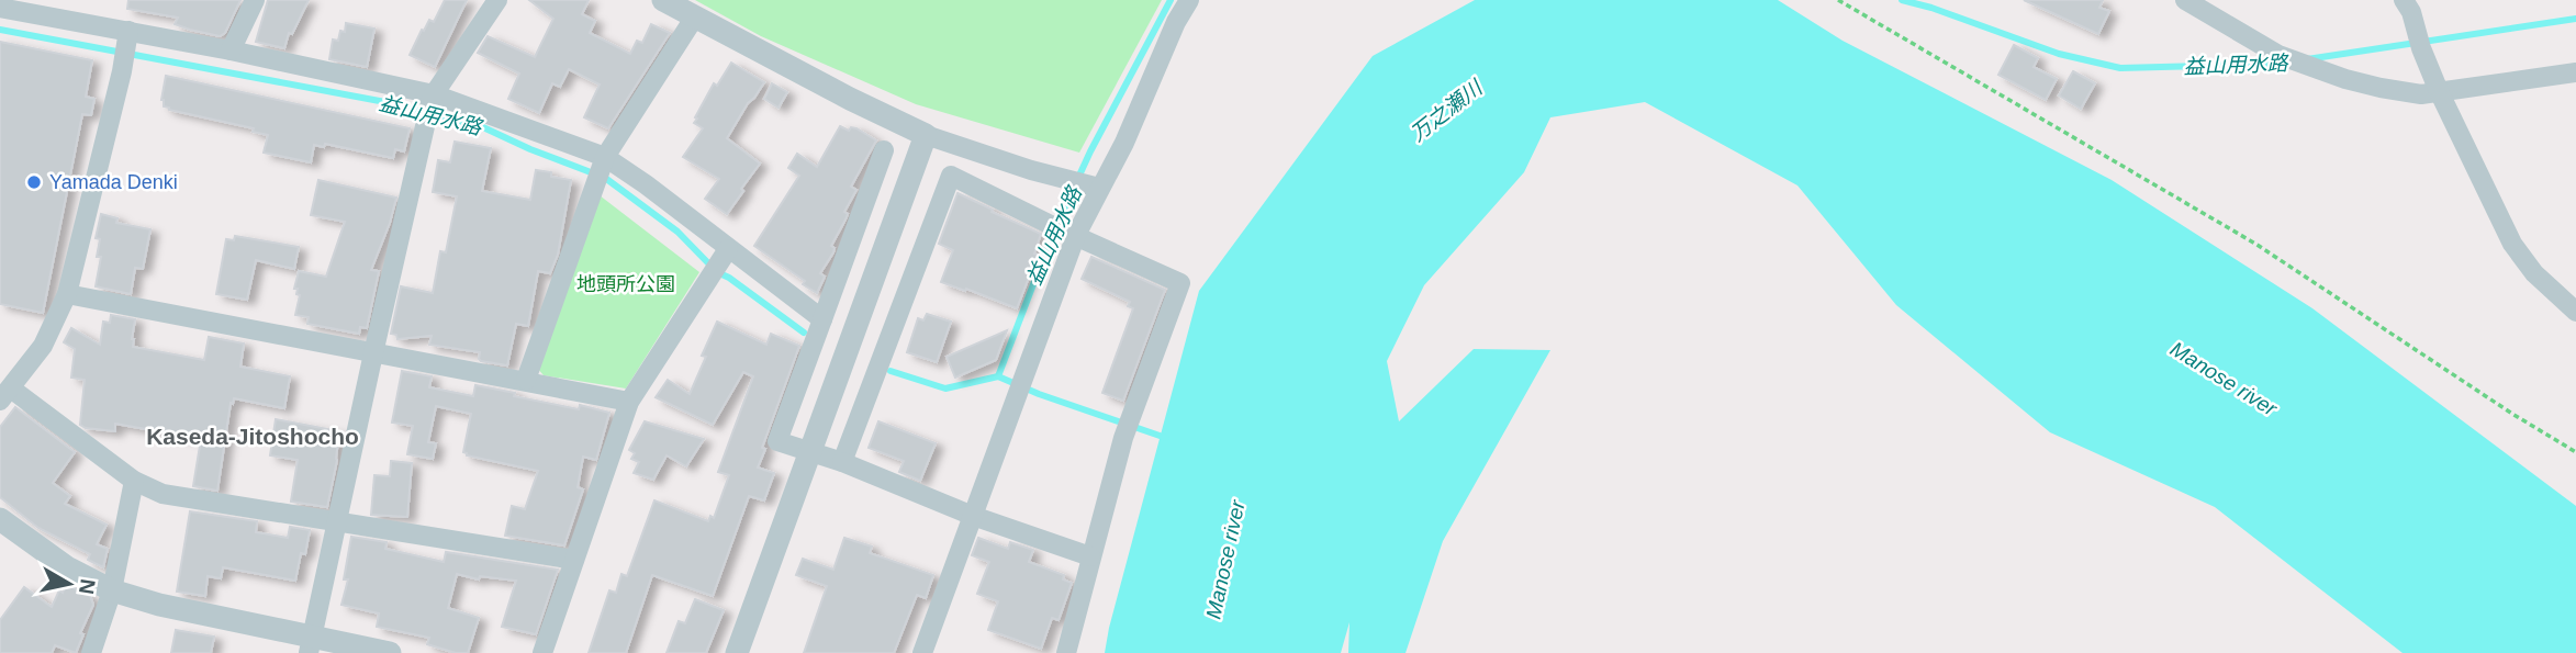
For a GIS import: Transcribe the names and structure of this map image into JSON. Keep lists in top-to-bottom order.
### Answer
{
  "districts": ["Kaseda-Jitoshocho"],
  "water": ["益山用水路", "万之瀬川", "Manose river"],
  "parks": ["地頭所公園"],
  "places": ["Yamada Denki"],
  "north": "right"
}
